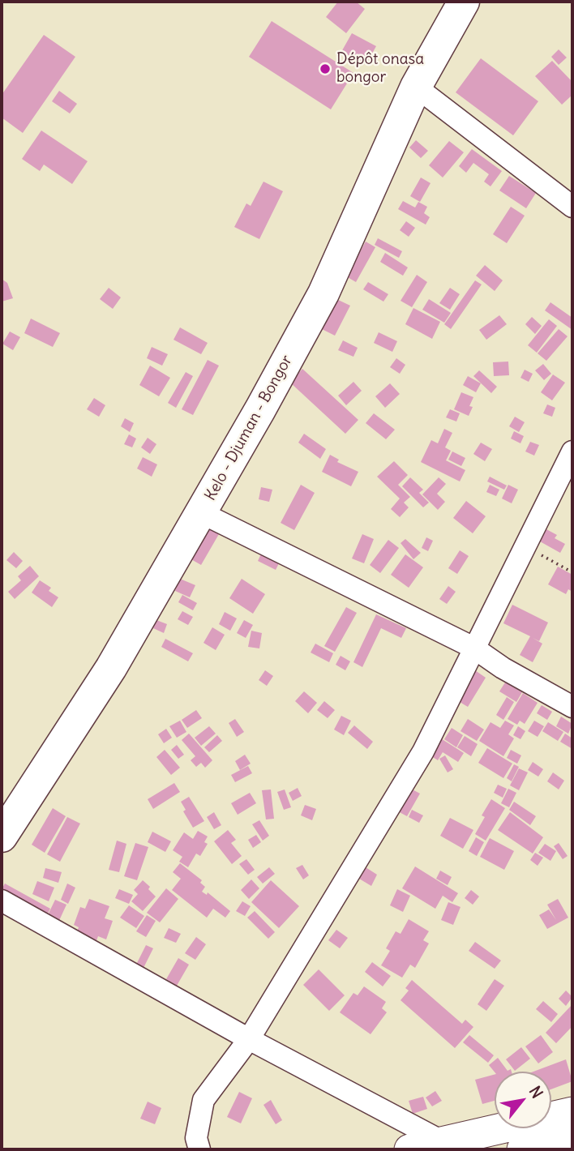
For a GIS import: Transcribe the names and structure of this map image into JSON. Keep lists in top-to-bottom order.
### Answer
{
  "streets": {
    "highway": ["Kelo - Djuman - Bongor"]
  },
  "places": ["Dépôt onasa bongor"],
  "north": "top right"
}
